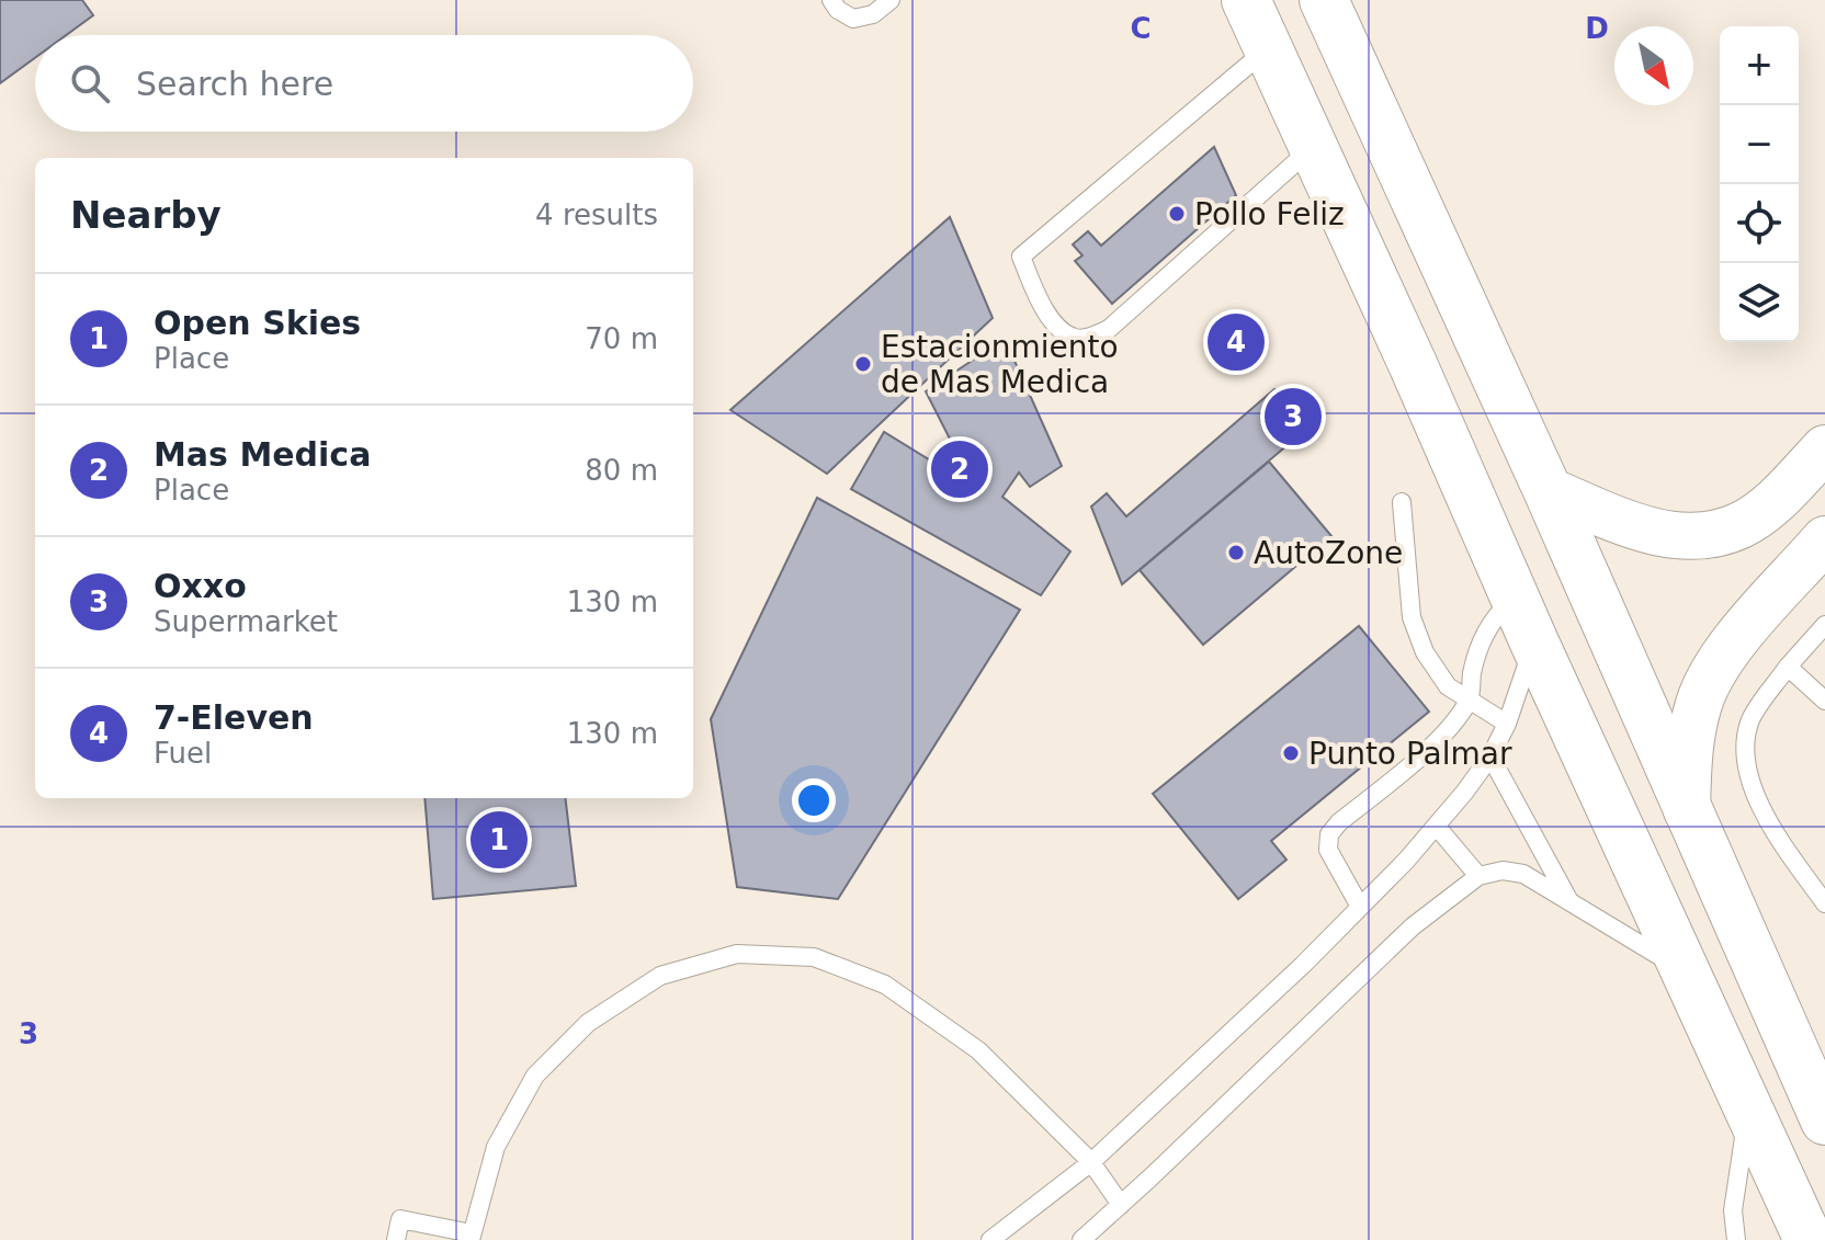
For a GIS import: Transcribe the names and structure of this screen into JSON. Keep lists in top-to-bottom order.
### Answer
{
  "places": [
    "Pollo Feliz",
    "Estacionmiento de Mas Medica",
    "AutoZone",
    "Punto Palmar"
  ],
  "north": "bottom right",
  "page": {
    "map_buttons": ["+", "−"],
    "search": "Search here",
    "heading": ["Nearby", "4 results"],
    "list": [
      {
        "mark": "1",
        "name": "Open Skies",
        "note": "Place",
        "value": "70 m"
      },
      {
        "mark": "2",
        "name": "Mas Medica",
        "note": "Place",
        "value": "80 m"
      },
      {
        "mark": "3",
        "name": "Oxxo",
        "note": "Supermarket",
        "value": "130 m"
      },
      {
        "mark": "4",
        "name": "7-Eleven",
        "note": "Fuel",
        "value": "130 m"
      }
    ],
    "pins": [
      "4",
      "3",
      "2",
      "1"
    ]
  },
  "grid": {
    "columns": ["C", "D"],
    "rows": ["3"]
  }
}
